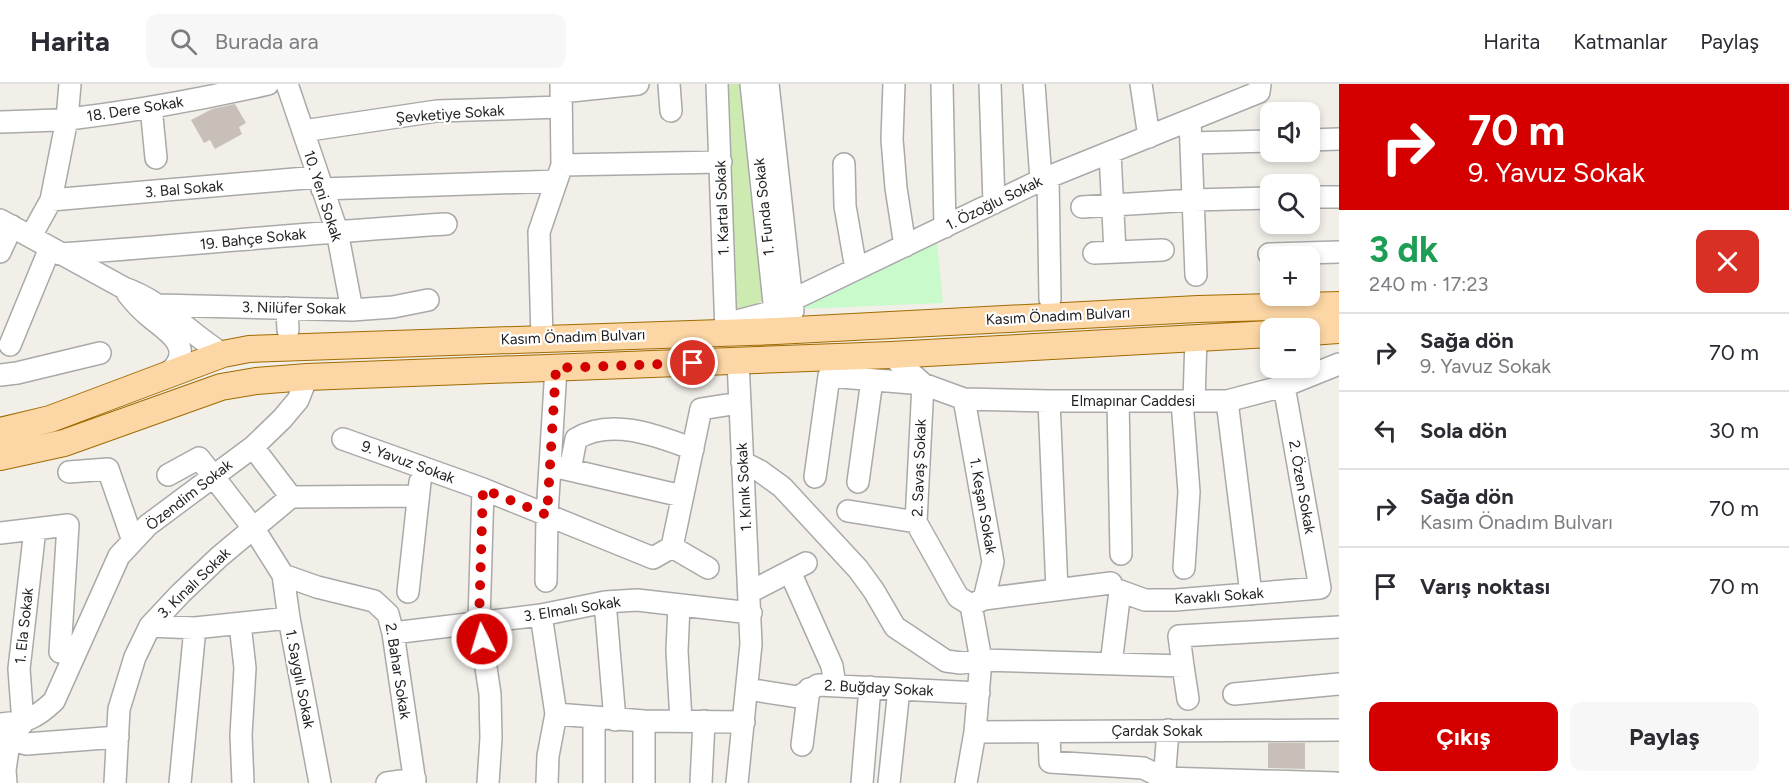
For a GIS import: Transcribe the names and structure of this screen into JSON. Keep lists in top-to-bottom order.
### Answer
{
  "streets": {
    "main road": ["Kasım Önadım Bulvarı"],
    "street": [
      "18. Dere Sokak",
      "Şevketiye Sokak",
      "3. Bal Sokak",
      "10. Yeni Sokak",
      "1. Özoğlu Sokak",
      "1. Funda Sokak",
      "1. Kartal Sokak",
      "19. Bahçe Sokak",
      "3. Nilüfer Sokak",
      "Elmapınar Caddesi",
      "9. Yavuz Sokak",
      "2. Savaş Sokak",
      "1. Kınık Sokak",
      "2. Özen Sokak",
      "Özendim Sokak",
      "1. Keşan Sokak",
      "3. Kınalı Sokak",
      "Kavaklı Sokak",
      "3. Elmalı Sokak",
      "1. Ela Sokak",
      "2. Bahar Sokak",
      "1. Saygılı Sokak",
      "2. Buğday Sokak",
      "Çardak Sokak"
    ]
  },
  "crossings": [
    ["Şevketiye Sokak", "10. Yeni Sokak"],
    ["3. Bal Sokak", "10. Yeni Sokak"],
    ["3. Bal Sokak", "1. Kartal Sokak"],
    ["10. Yeni Sokak", "19. Bahçe Sokak"],
    ["10. Yeni Sokak", "3. Nilüfer Sokak"],
    ["1. Özoğlu Sokak", "1. Funda Sokak"],
    ["1. Özoğlu Sokak", "Kasım Önadım Bulvarı"],
    ["1. Funda Sokak", "Kasım Önadım Bulvarı"],
    ["1. Kartal Sokak", "Kasım Önadım Bulvarı"],
    ["Kasım Önadım Bulvarı", "Elmapınar Caddesi"],
    ["Kasım Önadım Bulvarı", "1. Kınık Sokak"],
    ["Kasım Önadım Bulvarı", "Özendim Sokak"],
    ["Elmapınar Caddesi", "2. Savaş Sokak"],
    ["Elmapınar Caddesi", "2. Özen Sokak"],
    ["Elmapınar Caddesi", "1. Keşan Sokak"],
    ["2. Savaş Sokak", "1. Keşan Sokak"],
    ["1. Kınık Sokak", "3. Elmalı Sokak"],
    ["1. Kınık Sokak", "2. Buğday Sokak"],
    ["2. Özen Sokak", "Kavaklı Sokak"],
    ["Özendim Sokak", "1. Ela Sokak"],
    ["3. Elmalı Sokak", "2. Bahar Sokak"],
    ["2. Bahar Sokak", "1. Saygılı Sokak"]
  ],
  "page": {
    "header": "Harita",
    "search": "Burada ara",
    "nav": ["Harita", "Katmanlar", "Paylaş"],
    "turn": ["70 m", "9. Yavuz Sokak"],
    "map_buttons": ["+", "−"],
    "heading": ["3 dk", "240 m · 17:23"],
    "list": [
      {
        "name": "Sağa dön",
        "note": "9. Yavuz Sokak",
        "value": "70 m"
      },
      {
        "name": "Sola dön",
        "value": "30 m"
      },
      {
        "name": "Sağa dön",
        "note": "Kasım Önadım Bulvarı",
        "value": "70 m"
      },
      {
        "name": "Varış noktası",
        "value": "70 m"
      }
    ],
    "buttons": ["Çıkış", "Paylaş"]
  }
}
